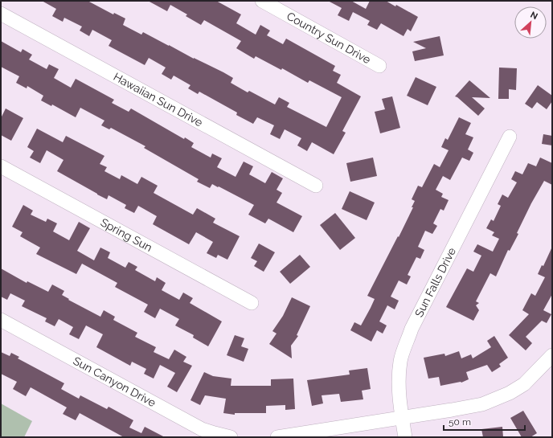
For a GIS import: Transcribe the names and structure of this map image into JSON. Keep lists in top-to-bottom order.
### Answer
{
  "streets": {
    "street": [
      "Country Sun Drive",
      "Hawaiian Sun Drive",
      "Spring Sun",
      "Sun Falls Drive",
      "Sun Canyon Drive"
    ]
  },
  "scale_bar": "50 m",
  "north": "top right"
}
